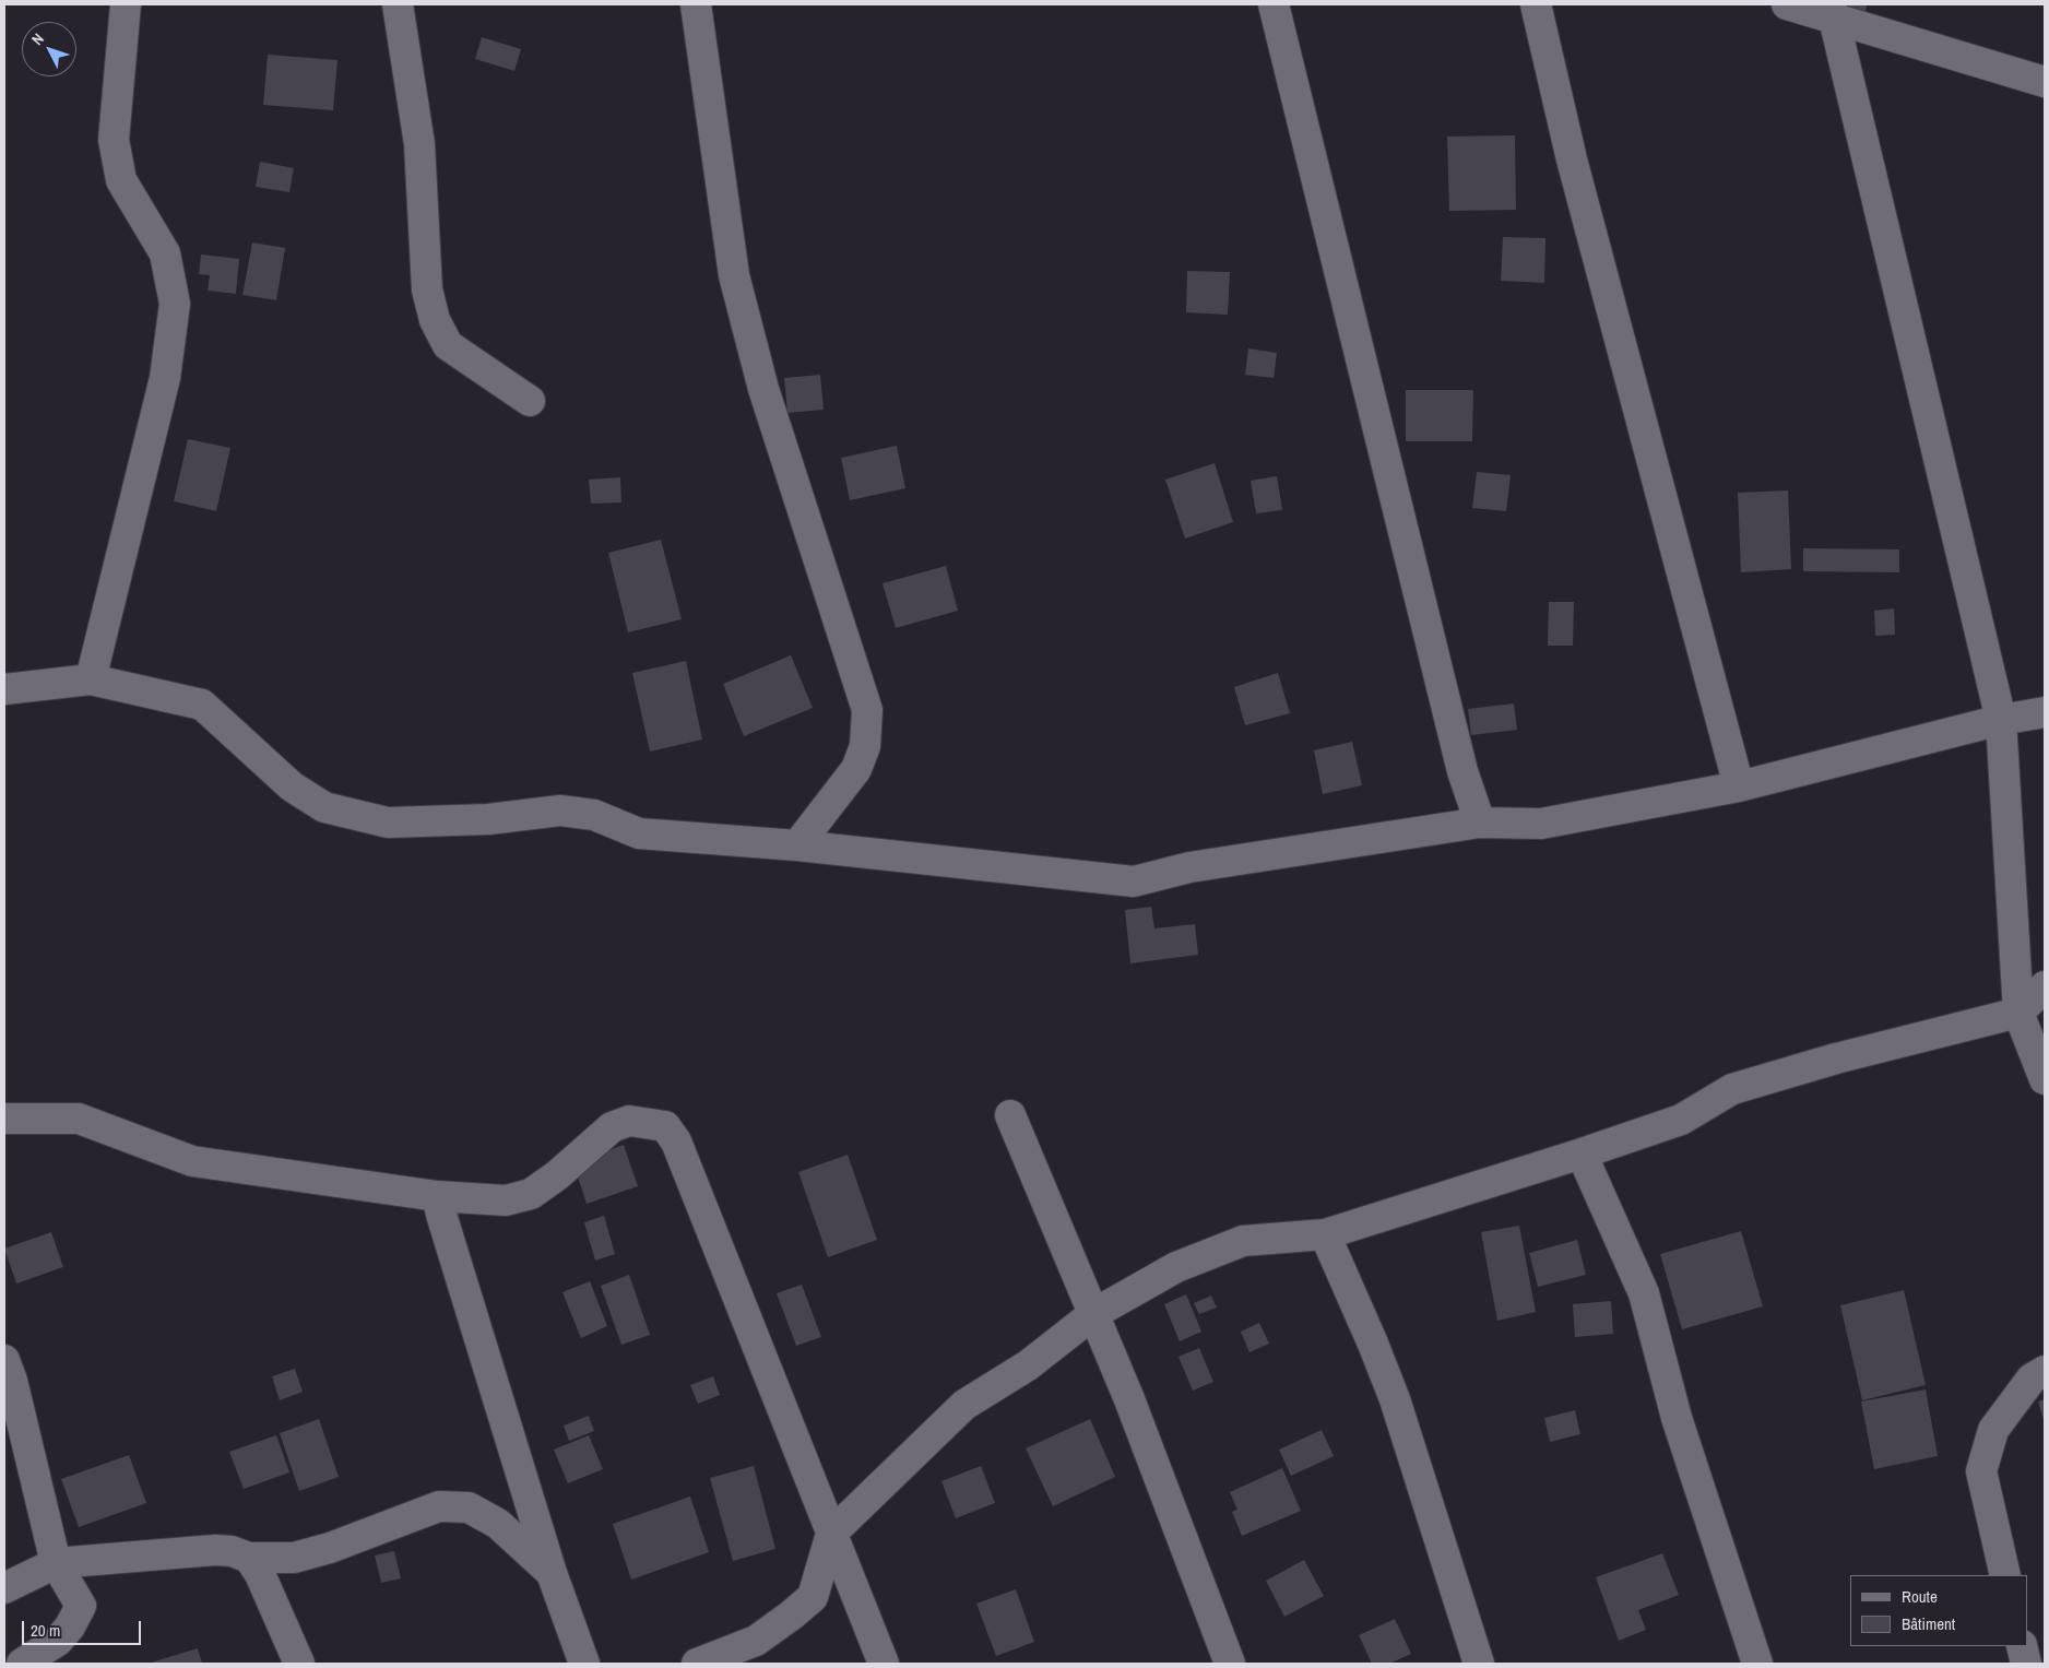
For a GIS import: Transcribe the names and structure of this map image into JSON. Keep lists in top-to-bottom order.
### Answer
{
  "legend": ["Route", "Bâtiment"],
  "scale_bar": "20 m",
  "north": "top left"
}
